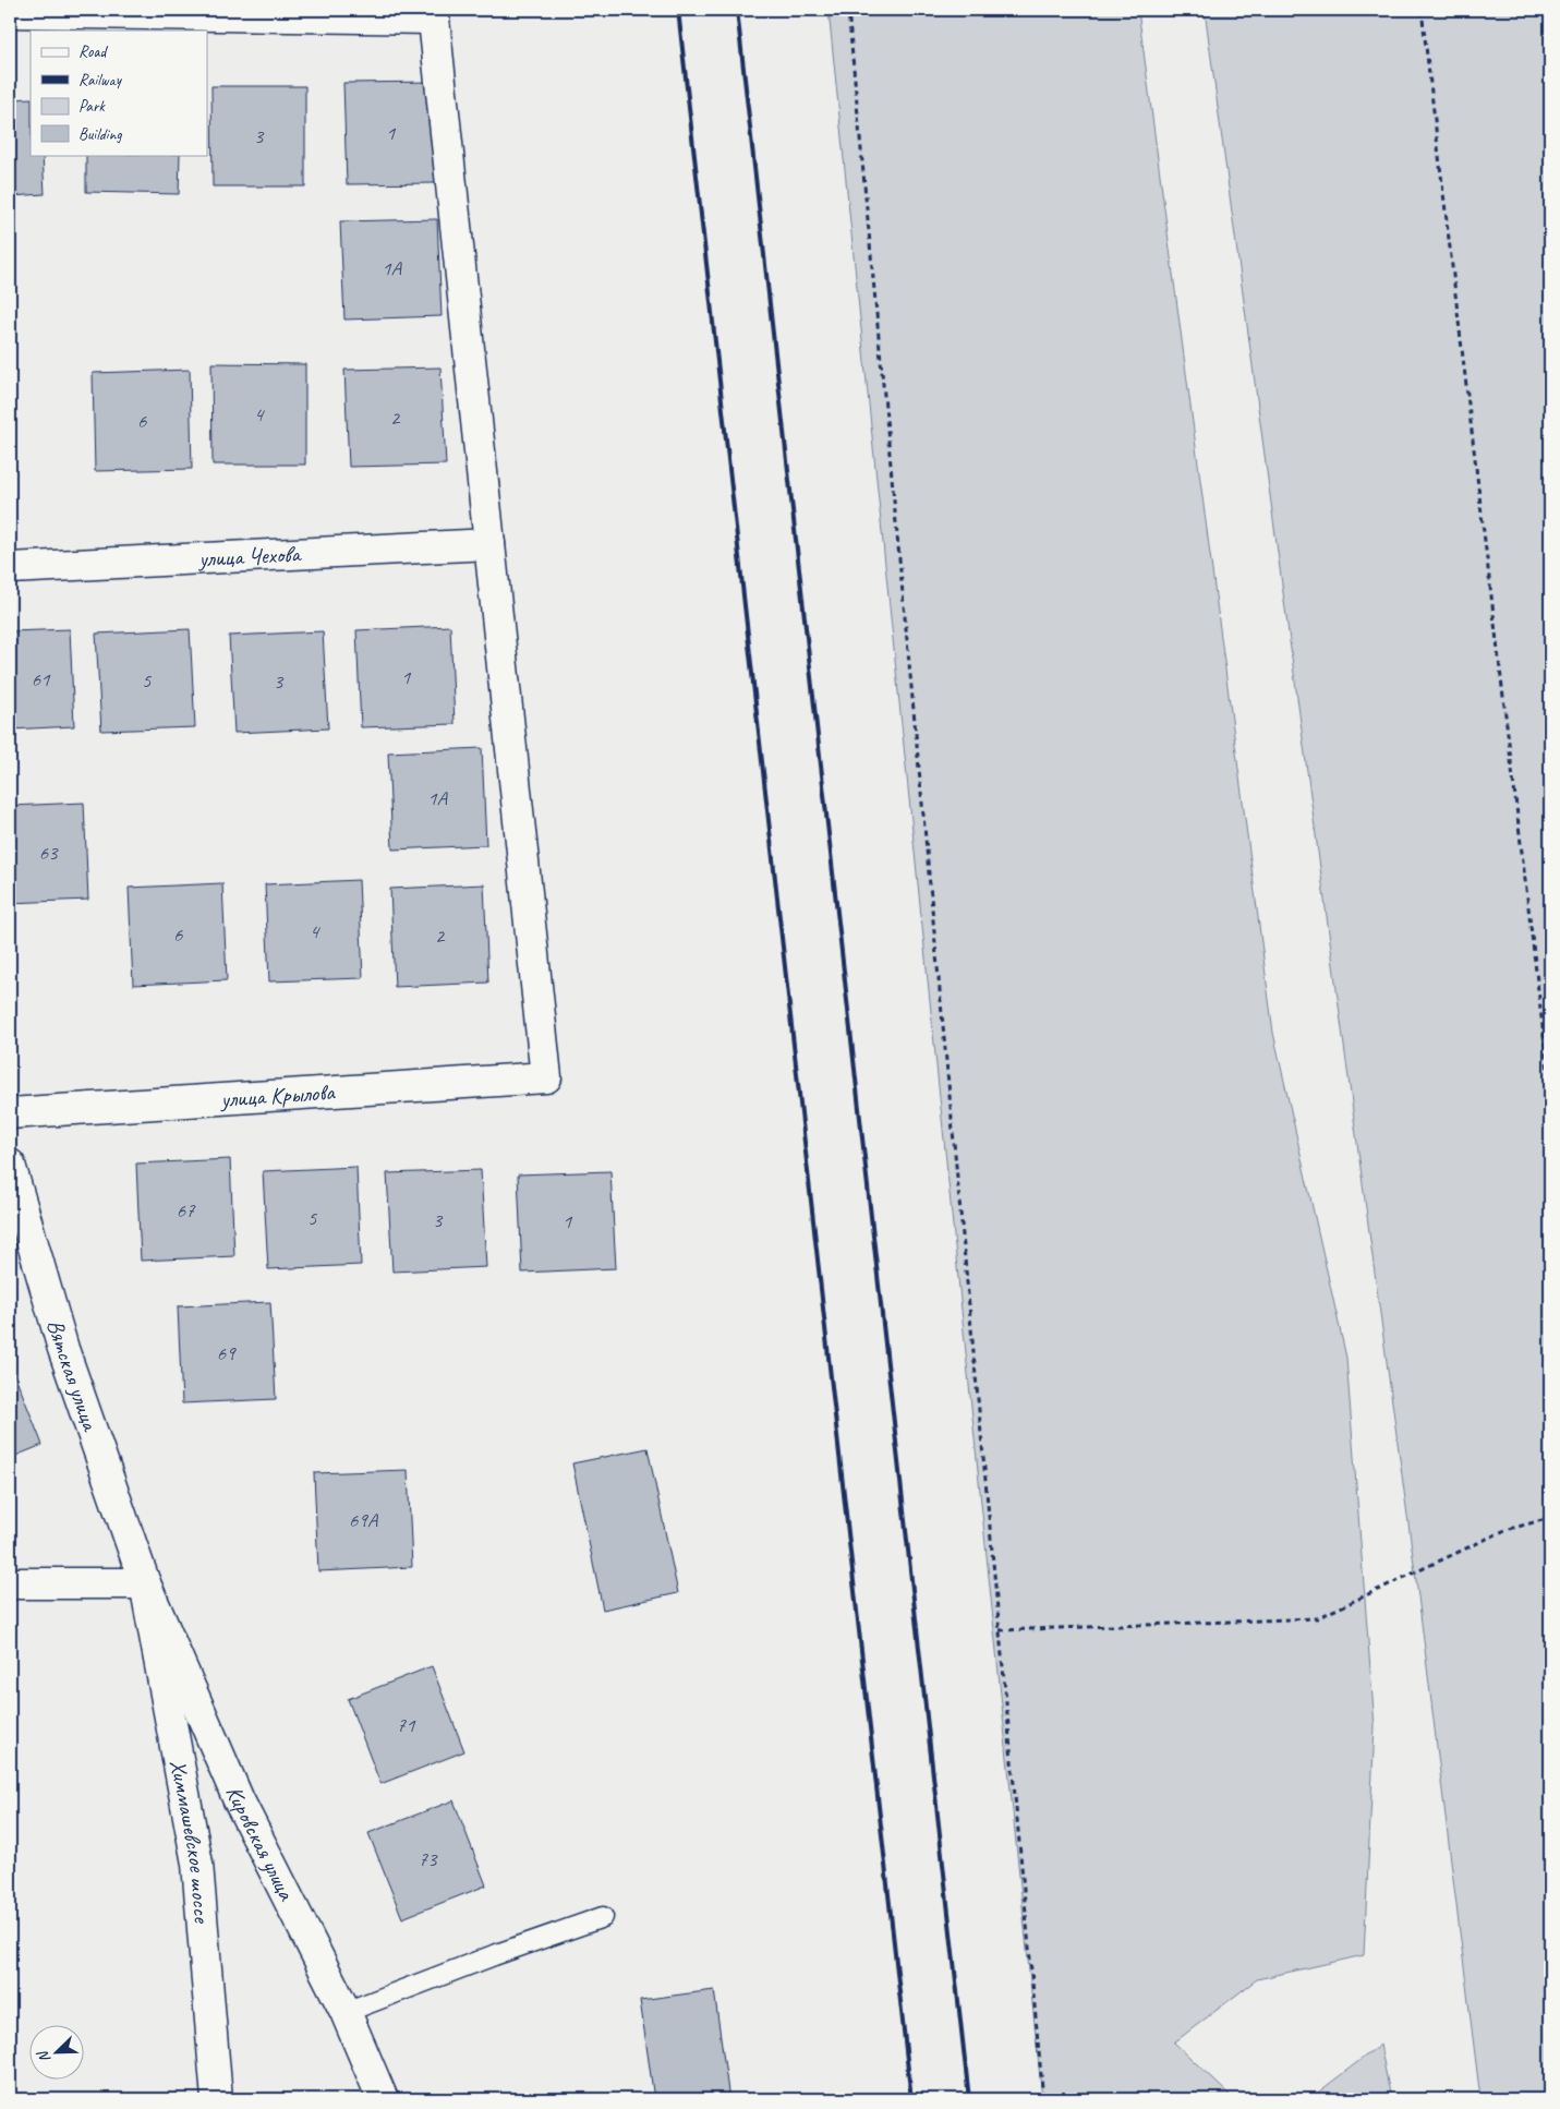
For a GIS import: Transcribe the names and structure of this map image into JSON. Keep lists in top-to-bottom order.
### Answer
{
  "streets": {
    "street": [
      "улица Чехова",
      "улица Крылова",
      "Вятская улица",
      "Химмашевское шоссе",
      "Кировская улица"
    ]
  },
  "crossings": [
    ["улица Чехова", "улица Крылова"],
    ["Вятская улица", "Химмашевское шоссе"],
    ["Вятская улица", "Кировская улица"],
    ["Химмашевское шоссе", "Кировская улица"]
  ],
  "house_numbers": [
    "1",
    "3",
    "1А",
    "4",
    "2",
    "6",
    "1",
    "61",
    "5",
    "3",
    "1А",
    "63",
    "4",
    "6",
    "2",
    "67",
    "5",
    "3",
    "1",
    "69",
    "69А",
    "71",
    "73"
  ],
  "legend": [
    "Road",
    "Railway",
    "Park",
    "Building"
  ],
  "north": "bottom left"
}
